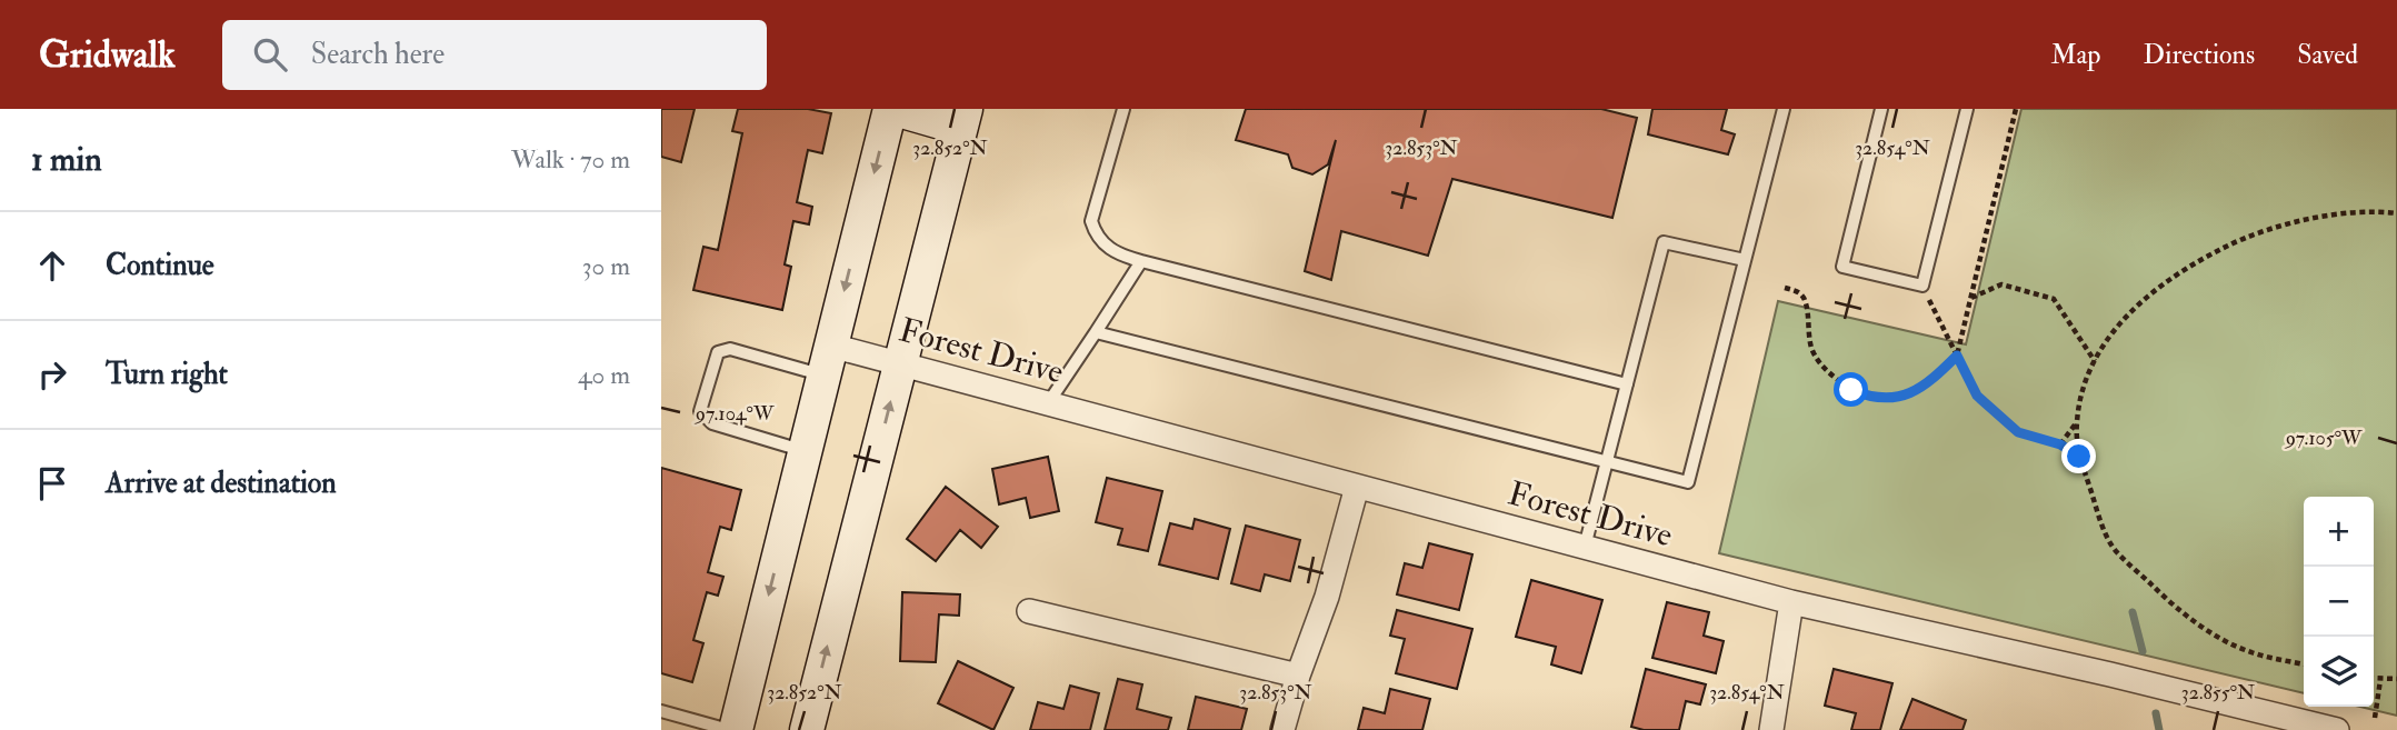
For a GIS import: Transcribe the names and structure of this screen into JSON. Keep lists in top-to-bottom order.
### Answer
{
  "streets": {
    "street": ["Forest Drive"]
  },
  "page": {
    "header": "Gridwalk",
    "search": "Search here",
    "nav": ["Map", "Directions", "Saved"],
    "heading": ["1 min", "Walk · 70 m"],
    "list": [
      ["Continue", "30 m"],
      ["Turn right", "40 m"],
      "Arrive at destination"
    ],
    "map_buttons": ["+", "−"]
  },
  "coordinates": [
    "32.852°N",
    "32.853°N",
    "32.854°N",
    "97.104°W",
    "97.105°W",
    "32.855°N"
  ]
}
